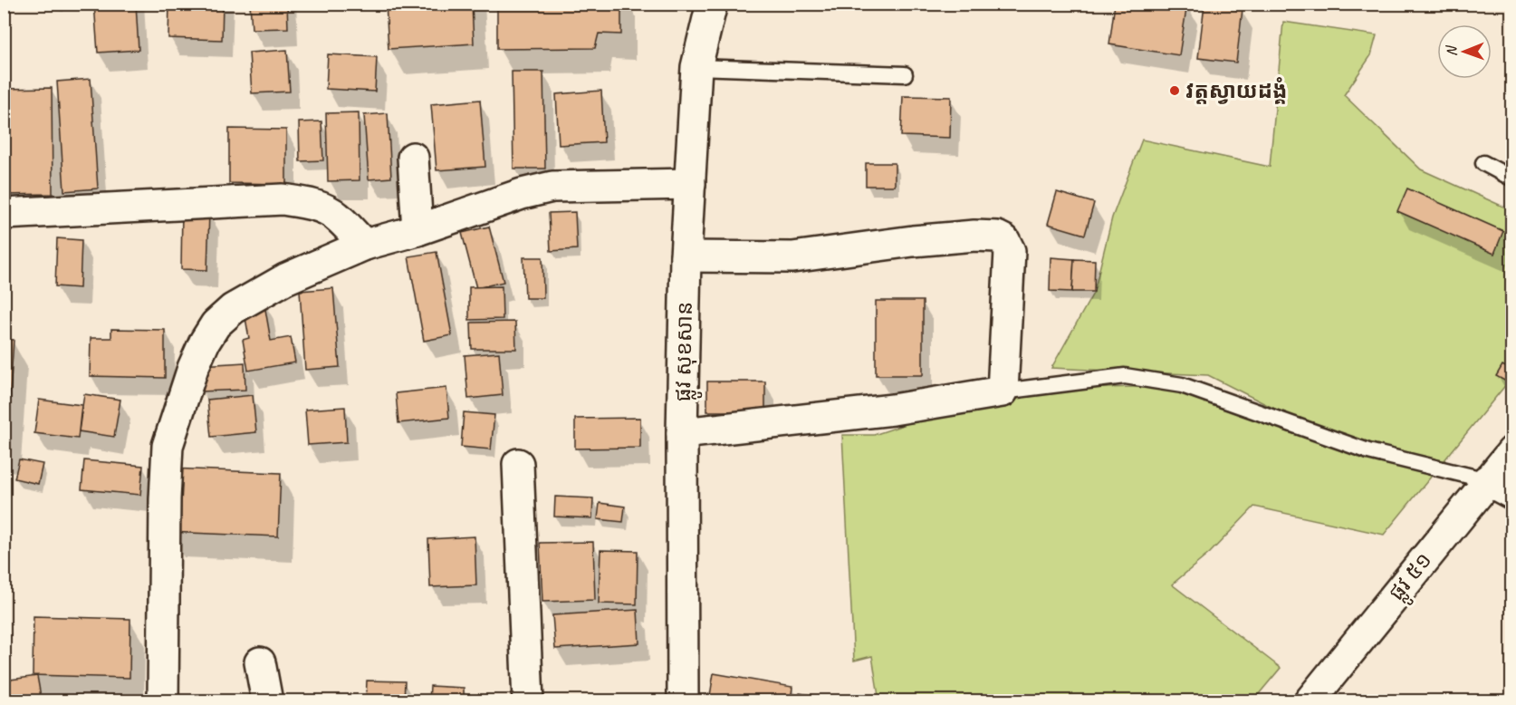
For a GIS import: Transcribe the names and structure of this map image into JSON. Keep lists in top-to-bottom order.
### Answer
{
  "streets": {
    "street": ["ផ្លូវ សុខសាន", "ផ្លូវ ៥១"]
  },
  "places": ["វត្តស្វាយដង្គំ"],
  "north": "left"
}
